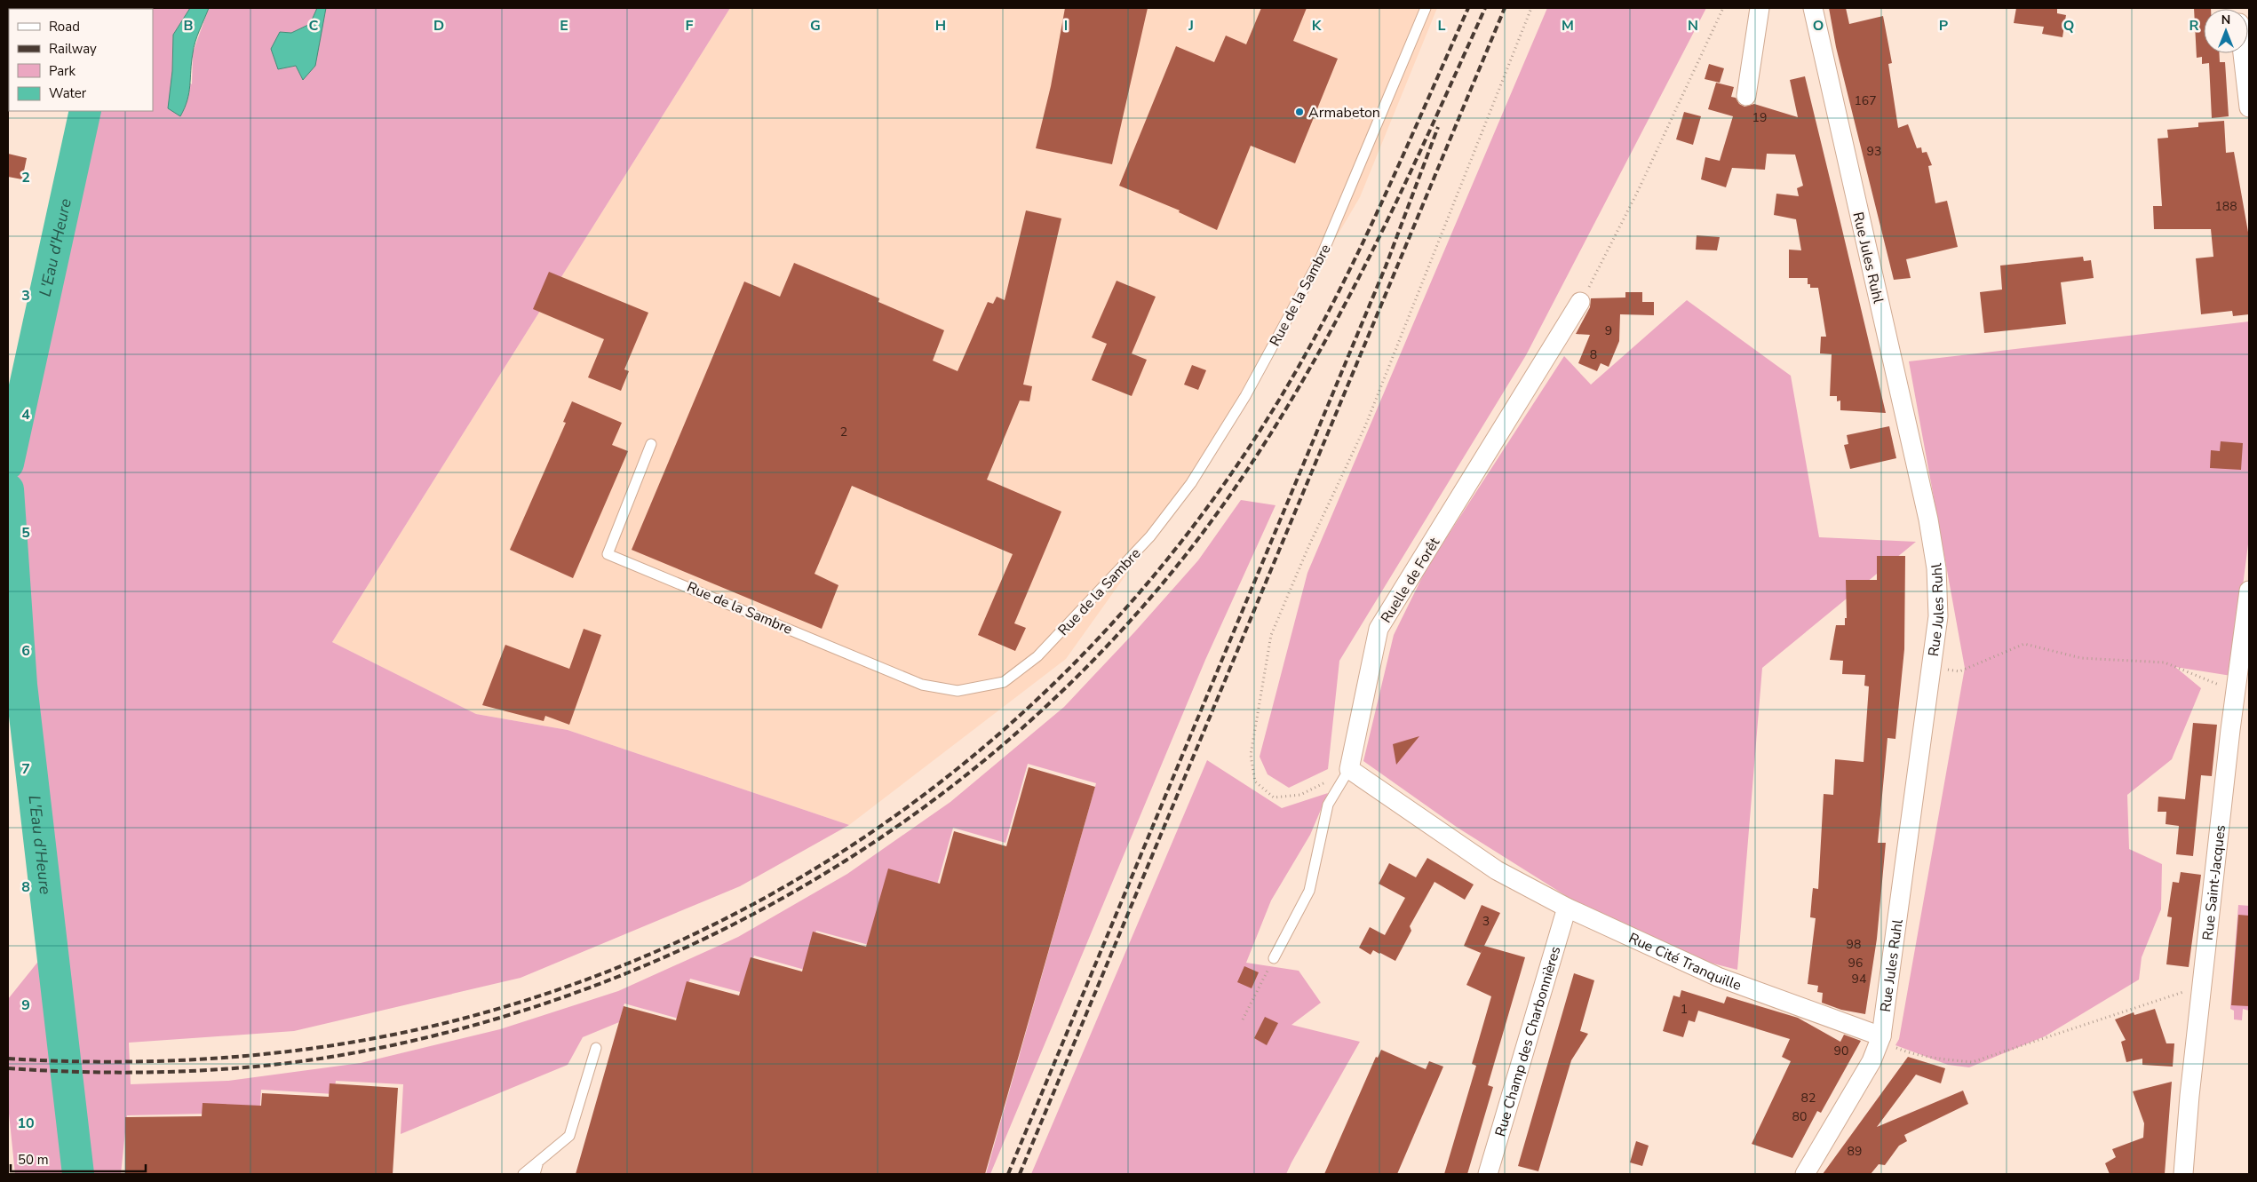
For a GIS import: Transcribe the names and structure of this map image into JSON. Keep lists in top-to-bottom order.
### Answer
{
  "streets": {
    "street": [
      "Rue Jules Ruhl",
      "Ruelle de Forêt",
      "Rue Saint-Jacques",
      "Rue Cité Tranquille",
      "Rue Champ des Charbonnières"
    ],
    "lane": ["Rue de la Sambre"]
  },
  "crossings": [
    ["Rue Jules Ruhl", "Rue Cité Tranquille"],
    ["Ruelle de Forêt", "Rue Cité Tranquille"],
    ["Rue Cité Tranquille", "Rue Champ des Charbonnières"]
  ],
  "water": ["L'Eau d'Heure"],
  "places": ["Armabeton"],
  "house_numbers": [
    "167",
    "19",
    "93",
    "188",
    "9",
    "8",
    "2",
    "3",
    "98",
    "96",
    "94",
    "1",
    "90",
    "82",
    "80",
    "89"
  ],
  "legend": [
    "Road",
    "Railway",
    "Park",
    "Water"
  ],
  "scale_bar": "50 m",
  "north": "top",
  "grid": {
    "columns": [
      "B",
      "C",
      "D",
      "E",
      "F",
      "G",
      "H",
      "I",
      "J",
      "K",
      "L",
      "M",
      "N",
      "O",
      "P",
      "Q",
      "R"
    ],
    "rows": [
      "2",
      "3",
      "4",
      "5",
      "6",
      "7",
      "8",
      "9",
      "10"
    ]
  }
}
